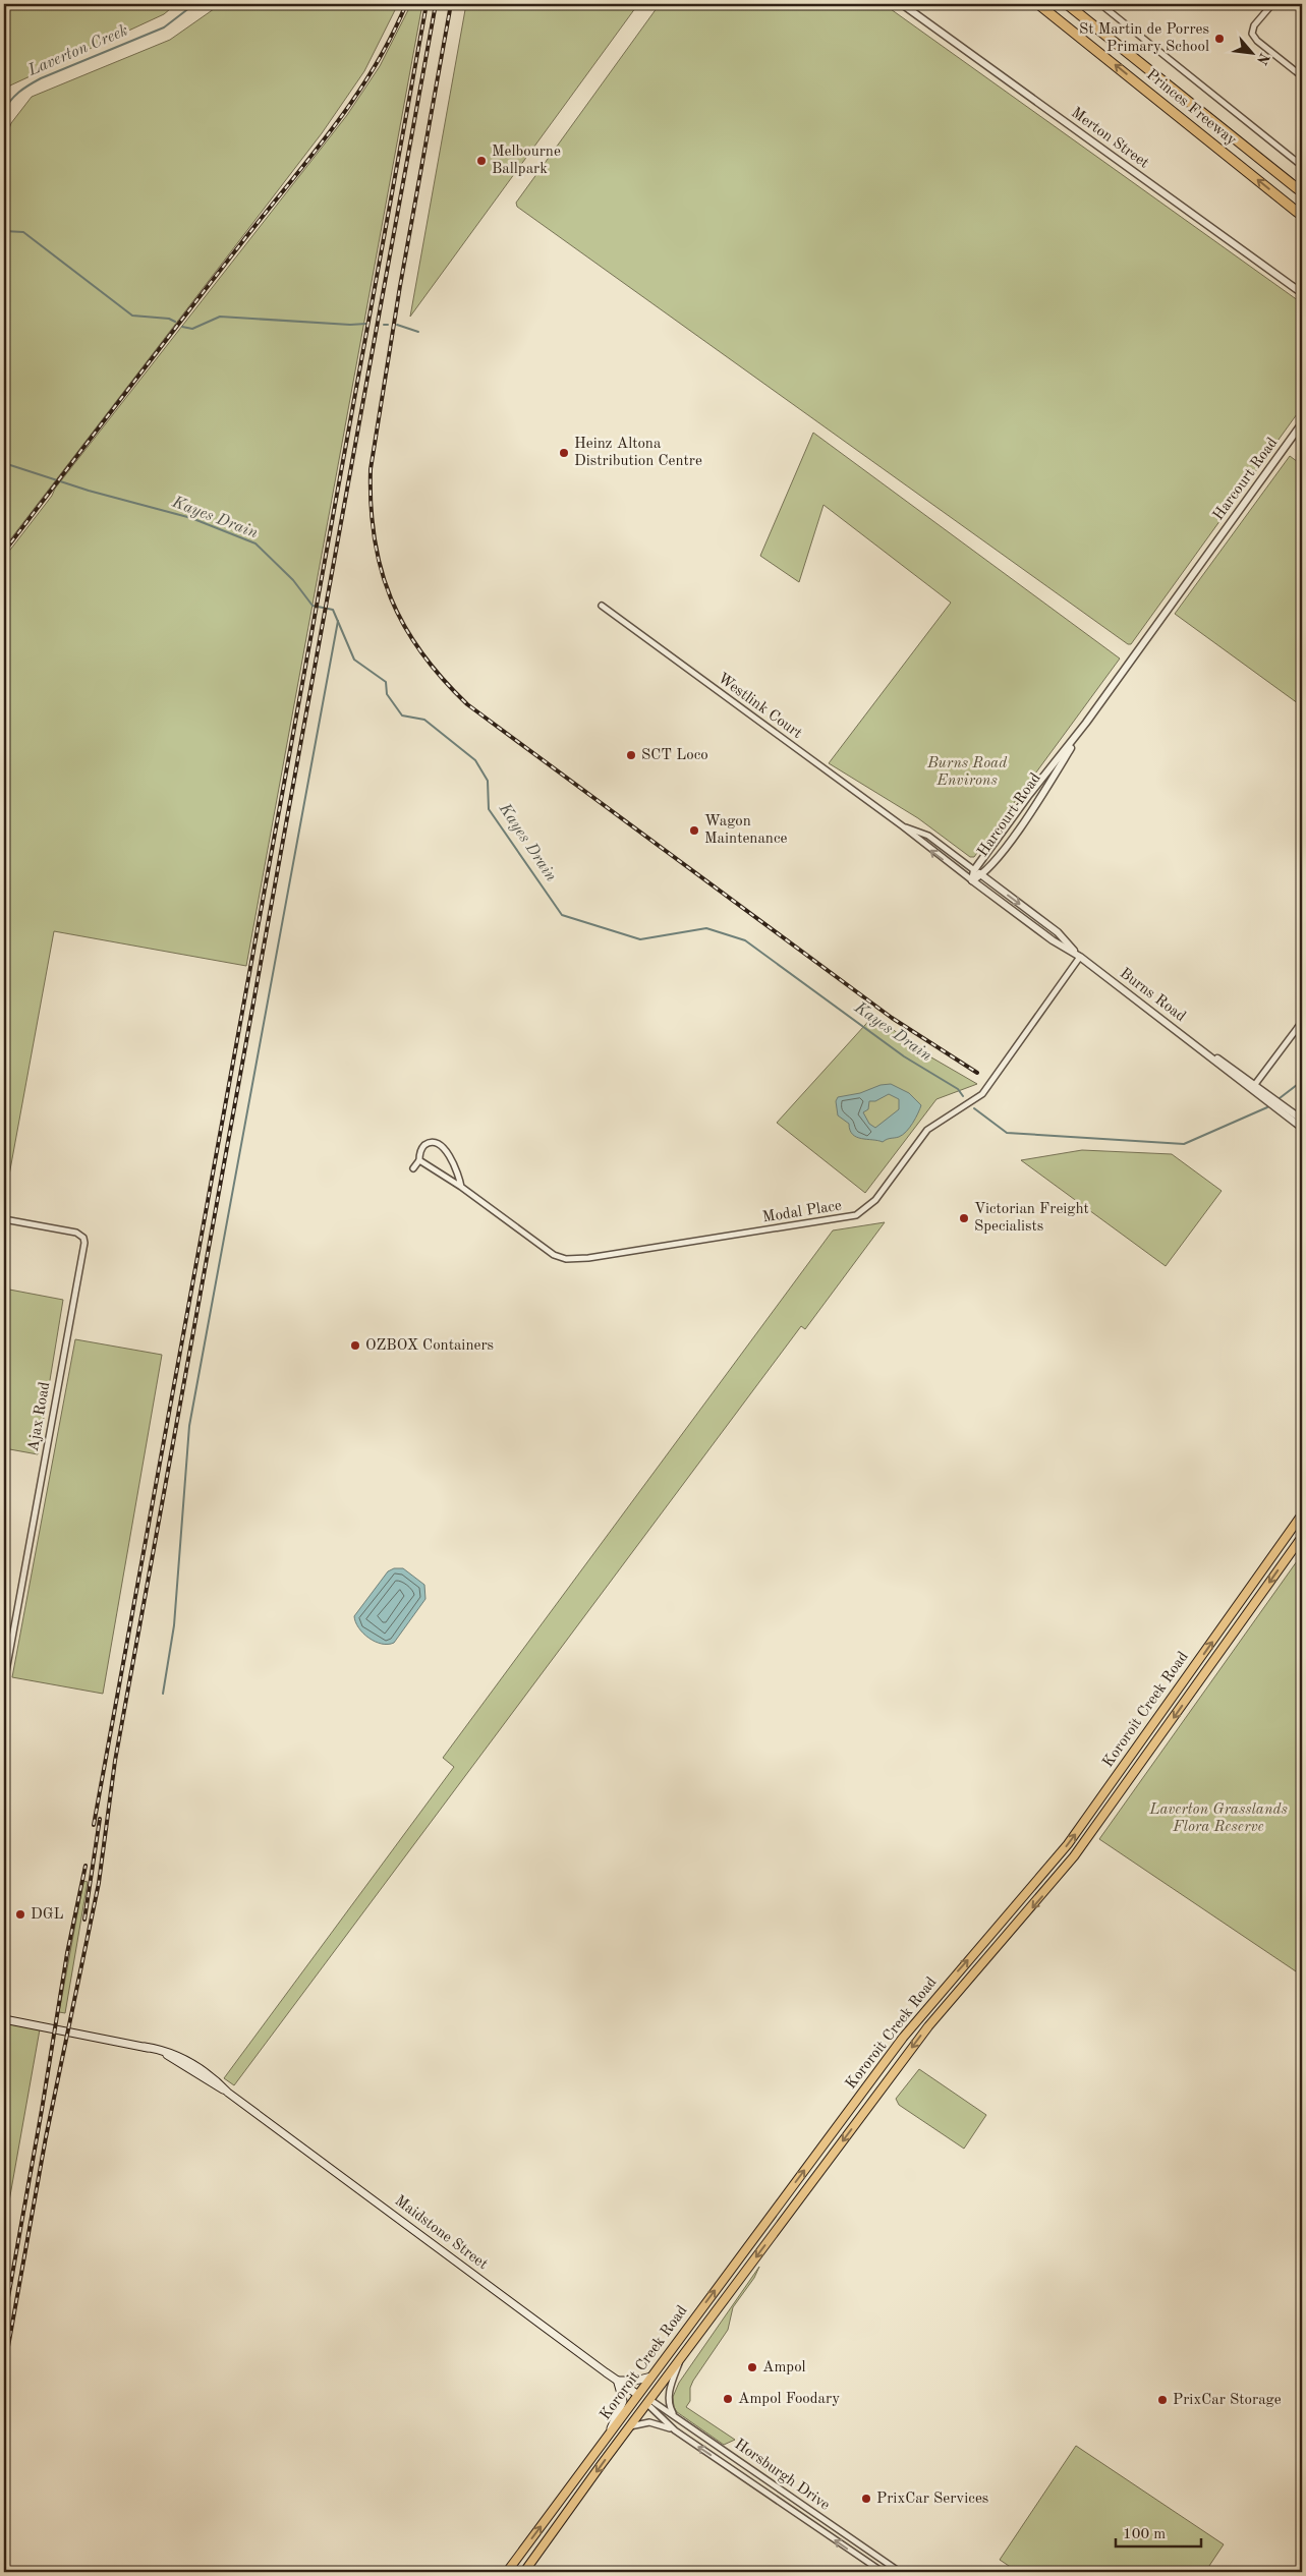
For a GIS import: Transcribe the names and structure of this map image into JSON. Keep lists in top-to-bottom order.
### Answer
{
  "streets": {
    "highway": ["Princes Freeway"],
    "main road": ["Kororoit Creek Road", "Maidstone Street"],
    "street": [
      "Merton Street",
      "Harcourt Road",
      "Westlink Court",
      "Burns Road",
      "Modal Place",
      "Ajax Road",
      "Horsburgh Drive"
    ]
  },
  "crossings": [
    ["Harcourt Road", "Westlink Court"],
    ["Harcourt Road", "Burns Road"],
    ["Westlink Court", "Burns Road"],
    ["Burns Road", "Modal Place"],
    ["Kororoit Creek Road", "Maidstone Street"],
    ["Kororoit Creek Road", "Horsburgh Drive"]
  ],
  "water": ["Laverton Creek", "Kayes Drain"],
  "parks": ["Burns Road Environs", "Laverton Grasslands Flora Reserve"],
  "places": [
    "St Martin de Porres Primary School",
    "Melbourne Ballpark",
    "Heinz Altona Distribution Centre",
    "SCT Loco",
    "Wagon Maintenance",
    "Victorian Freight Specialists",
    "OZBOX Containers",
    "DGL",
    "Ampol",
    "Ampol Foodary",
    "PrixCar Storage",
    "PrixCar Services"
  ],
  "scale_bar": "100 m",
  "north": "bottom right"
}
